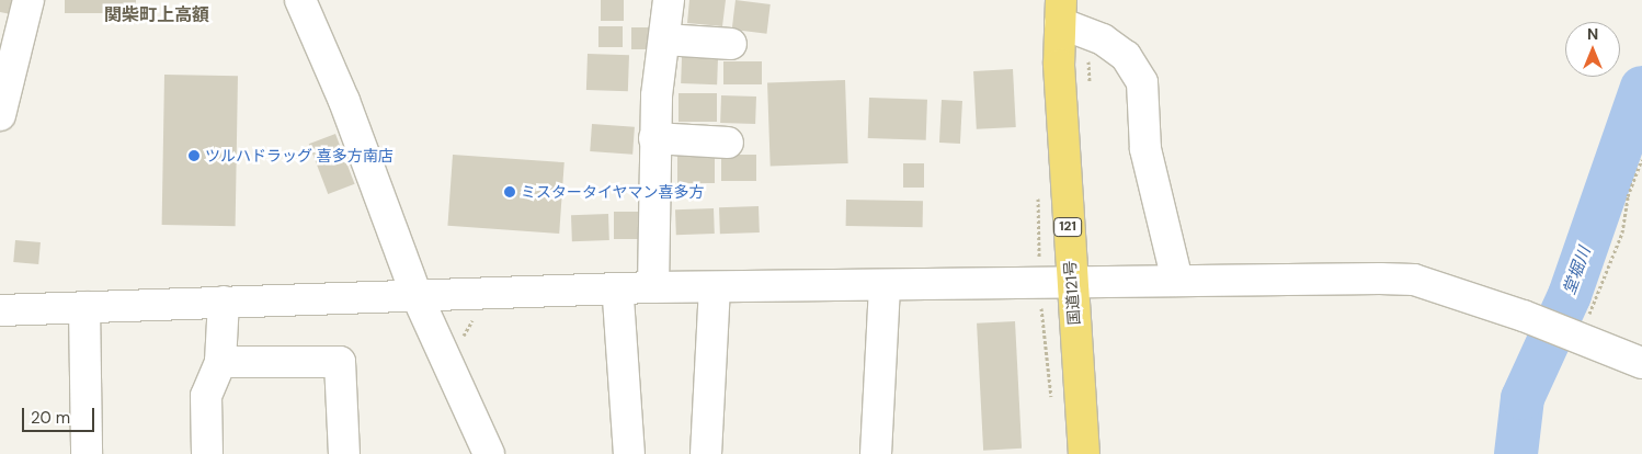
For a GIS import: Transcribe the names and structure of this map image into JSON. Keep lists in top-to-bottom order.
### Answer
{
  "streets": {
    "highway": ["121", "国道121号"]
  },
  "districts": ["関柴町上高額"],
  "water": ["堂堀川"],
  "places": ["ツルハドラッグ 喜多方南店", "ミスタータイヤマン喜多方"],
  "scale_bar": "20 m",
  "north": "top"
}
